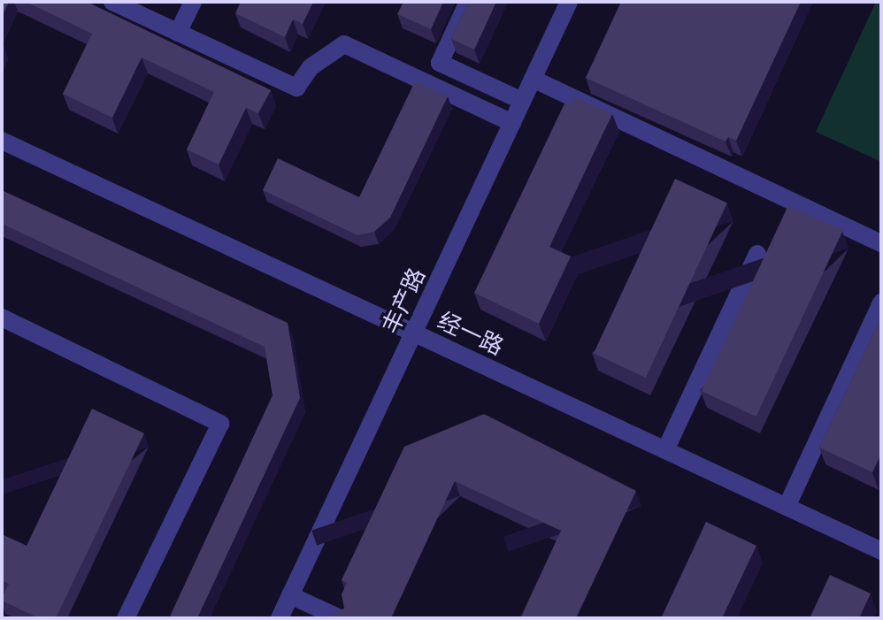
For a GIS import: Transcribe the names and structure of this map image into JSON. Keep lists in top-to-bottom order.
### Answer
{
  "streets": {
    "street": ["丰产路", "经一路"]
  },
  "crossings": [
    ["丰产路", "经一路"]
  ]
}
